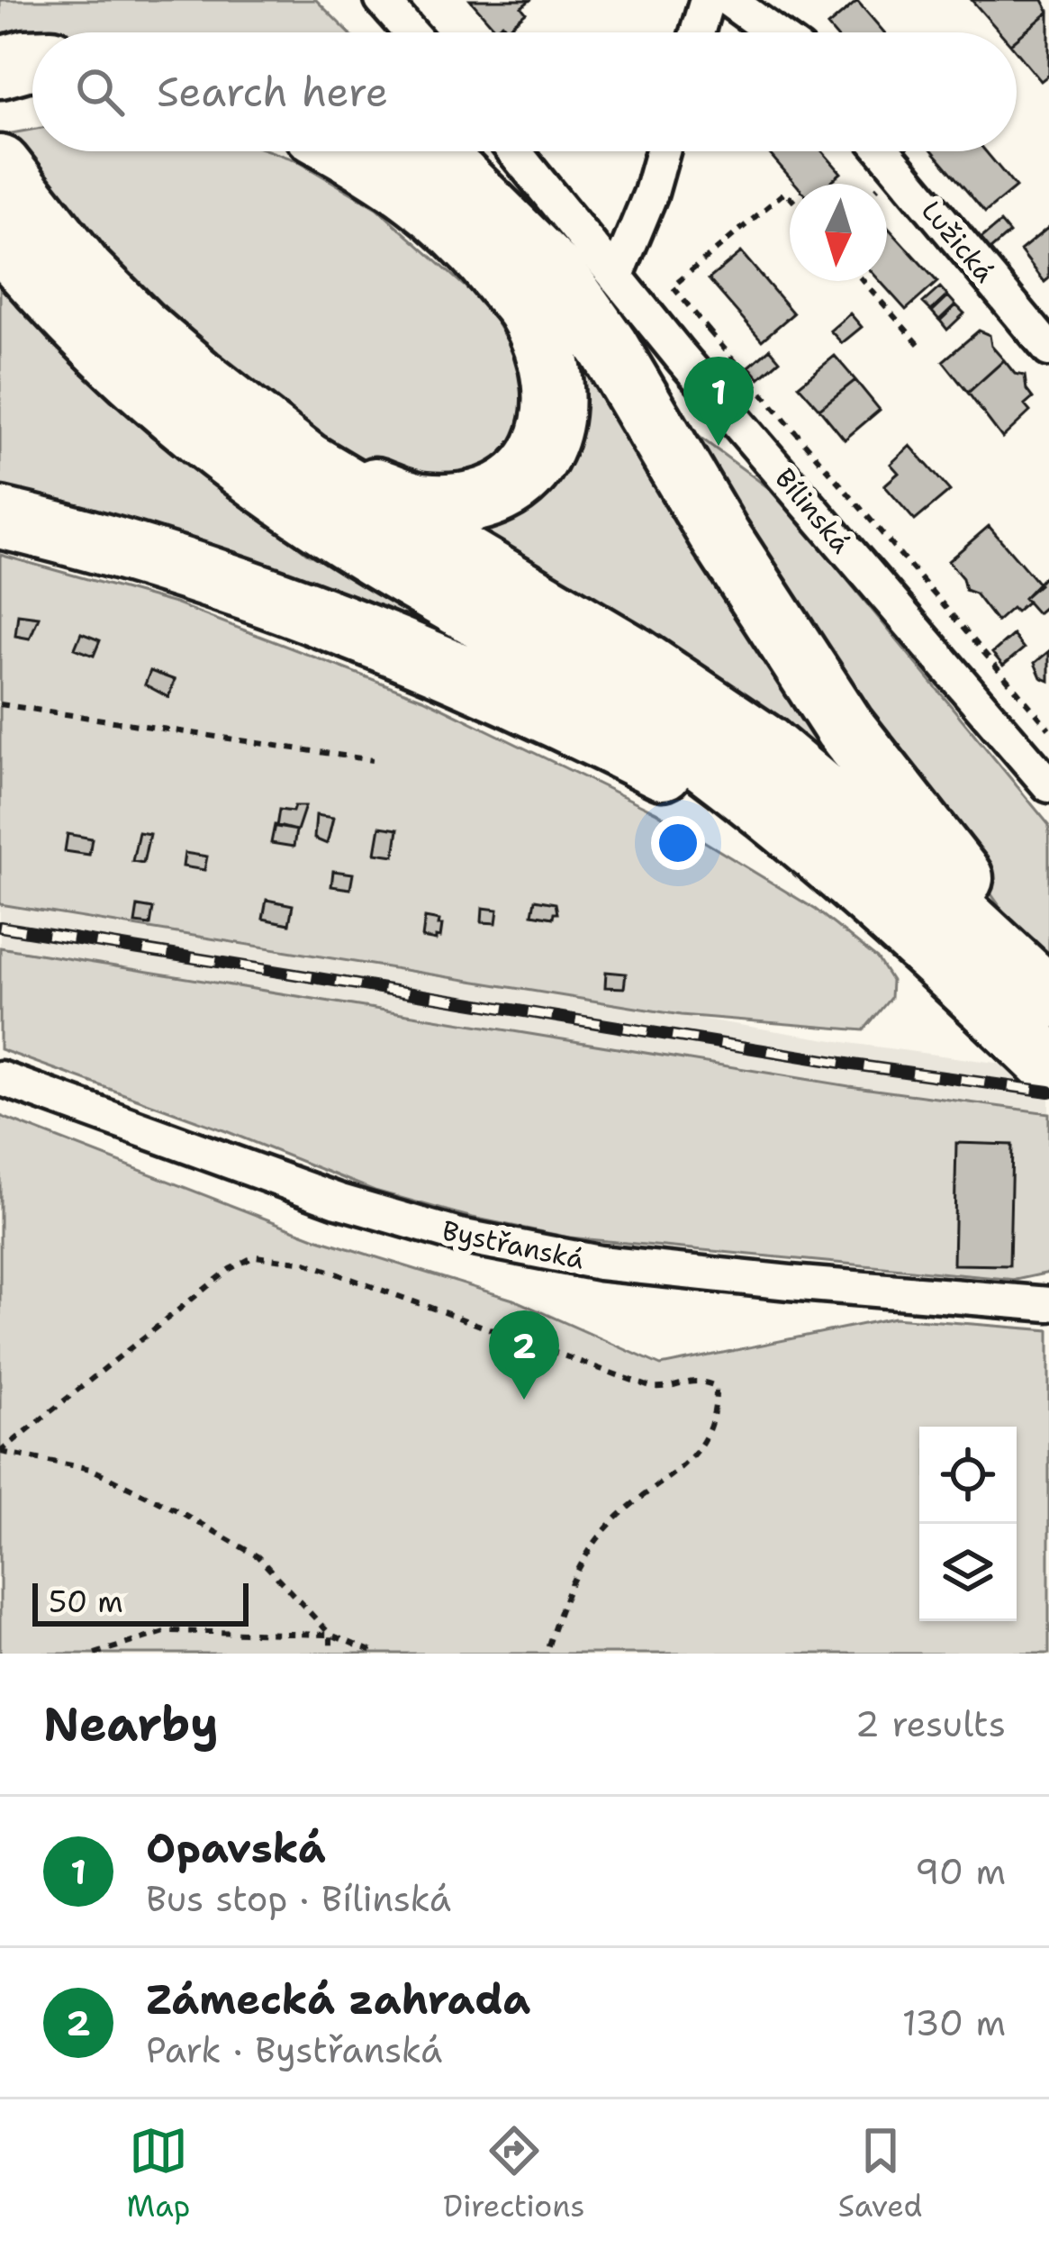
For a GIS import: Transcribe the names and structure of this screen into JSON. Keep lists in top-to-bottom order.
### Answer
{
  "streets": {
    "street": ["Lužická", "Bílinská", "Bystřanská"]
  },
  "scale_bar": "50 m",
  "north": "bottom",
  "page": {
    "search": "Search here",
    "pins": ["1", "2"],
    "scale": "50 m",
    "heading": ["Nearby", "2 results"],
    "list": [
      {
        "mark": "1",
        "name": "Opavská",
        "note": "Bus stop · Bílinská",
        "value": "90 m"
      },
      {
        "mark": "2",
        "name": "Zámecká zahrada",
        "note": "Park · Bystřanská",
        "value": "130 m"
      }
    ],
    "nav": ["Map", "Directions", "Saved"]
  }
}
